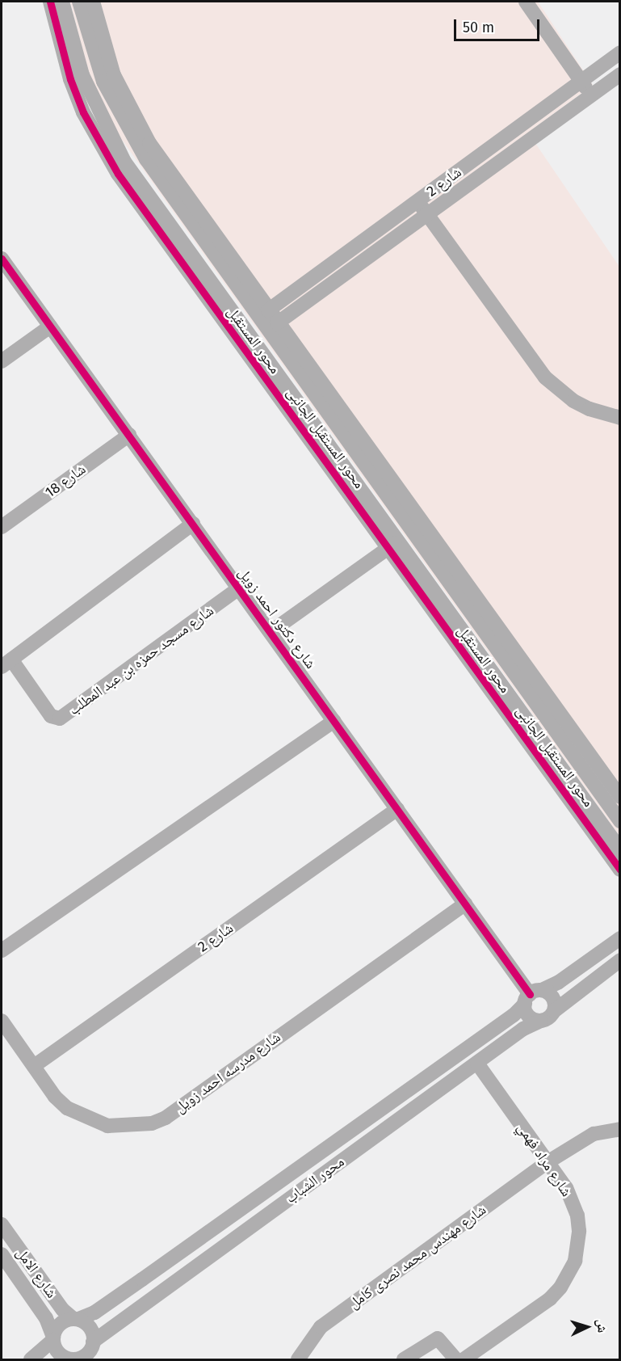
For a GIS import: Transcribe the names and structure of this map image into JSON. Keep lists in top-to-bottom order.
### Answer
{
  "streets": {
    "street": [
      "شارع 2",
      "محور المستقبل",
      "محور المستقبل الجانبى",
      "شارع 18",
      "شارع دكتور احمد زويل",
      "شارع مسجد حمزه بن عبد المطلب",
      "شارع مدرسه احمد زويل",
      "شارع مراد فهمي",
      "محور الشباب",
      "شارع مهندس محمد نصرى كامل",
      "شارع الامل"
    ]
  },
  "crossings": [
    ["شارع 2", "محور المستقبل الجانبى"],
    ["شارع 2", "شارع دكتور احمد زويل"],
    ["شارع 2", "شارع مدرسه احمد زويل"],
    ["محور المستقبل", "محور المستقبل الجانبى"],
    ["شارع 18", "شارع دكتور احمد زويل"],
    ["شارع دكتور احمد زويل", "شارع مسجد حمزه بن عبد المطلب"],
    ["شارع دكتور احمد زويل", "شارع مدرسه احمد زويل"],
    ["شارع دكتور احمد زويل", "محور الشباب"],
    ["شارع مراد فهمي", "محور الشباب"],
    ["شارع مراد فهمي", "شارع مهندس محمد نصرى كامل"],
    ["محور الشباب", "شارع الامل"]
  ],
  "scale_bar": "50 m",
  "north": "right"
}
